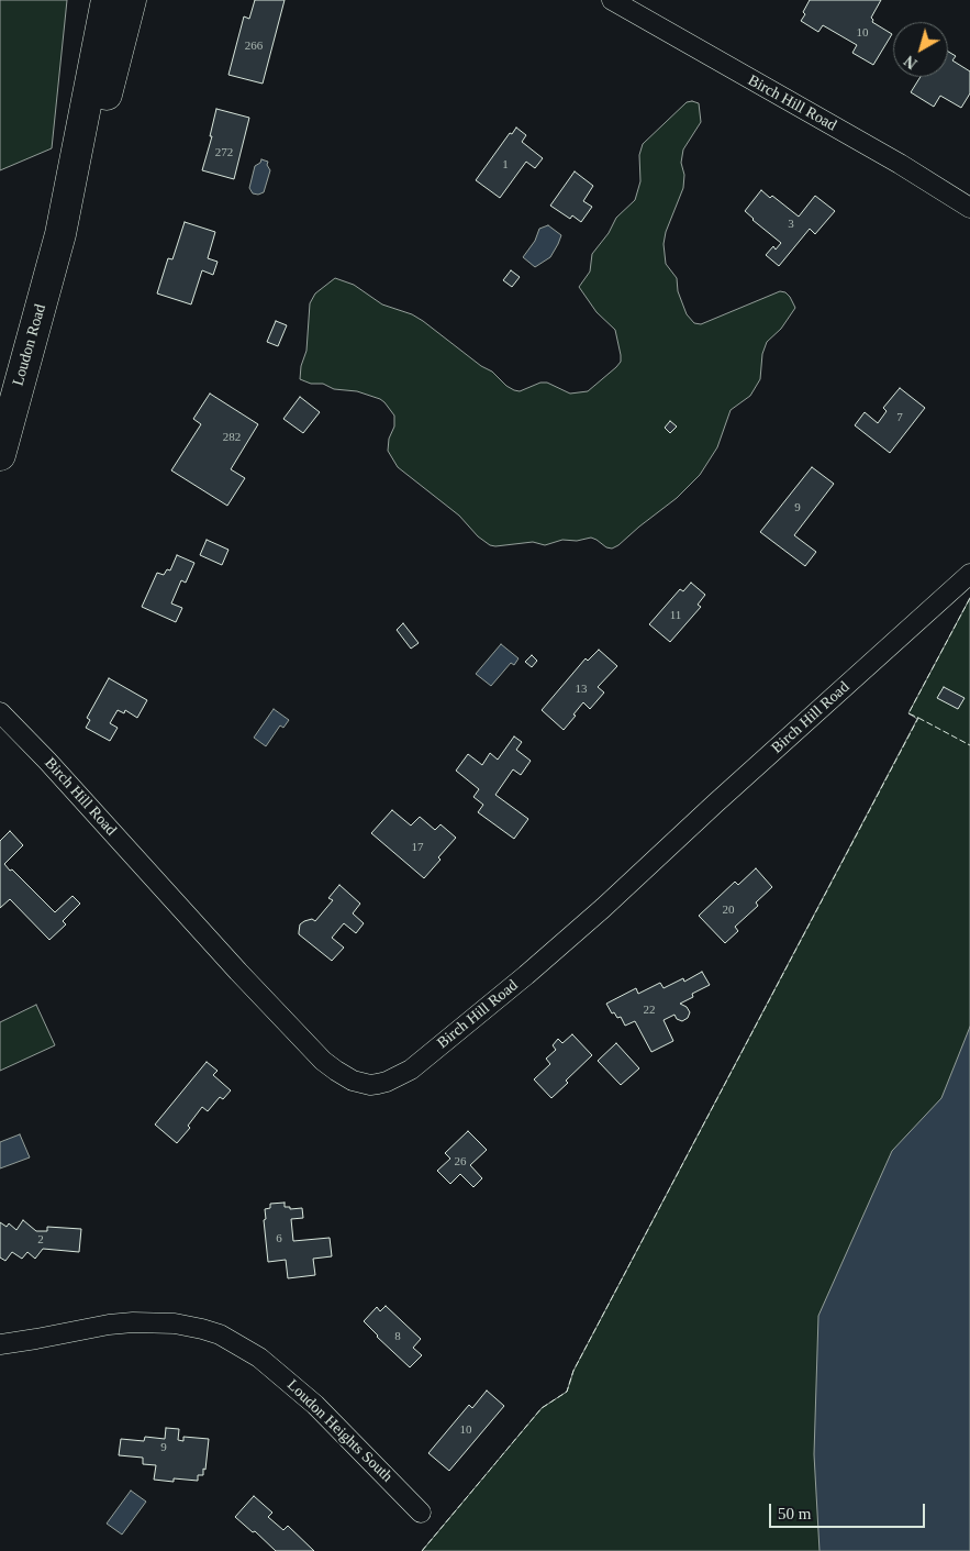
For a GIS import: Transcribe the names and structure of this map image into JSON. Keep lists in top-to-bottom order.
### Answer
{
  "streets": {
    "main road": ["Loudon Road"],
    "street": ["Birch Hill Road", "Loudon Heights South"]
  },
  "house_numbers": [
    "10",
    "266",
    "272",
    "1",
    "3",
    "7",
    "282",
    "9",
    "11",
    "13",
    "17",
    "20",
    "22",
    "26",
    "6",
    "2",
    "8",
    "10",
    "9"
  ],
  "scale_bar": "50 m",
  "north": "bottom left"
}
